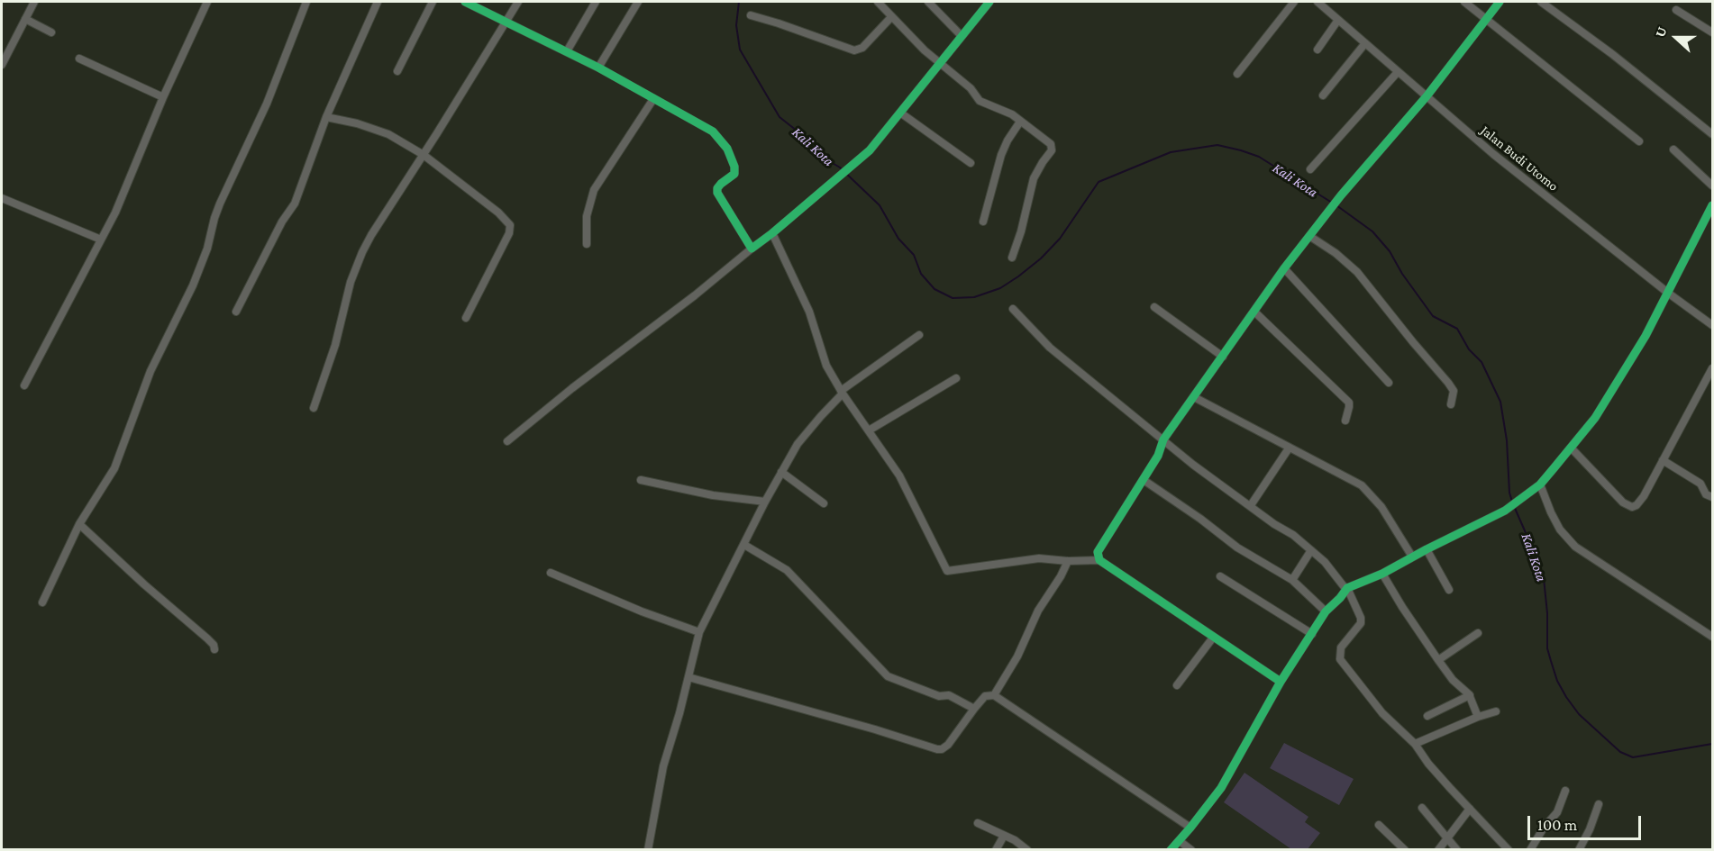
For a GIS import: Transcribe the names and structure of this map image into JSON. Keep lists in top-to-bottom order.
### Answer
{
  "streets": {
    "street": ["Jalan Budi Utomo"]
  },
  "water": ["Kali Kota"],
  "scale_bar": "100 m",
  "north": "left"
}
